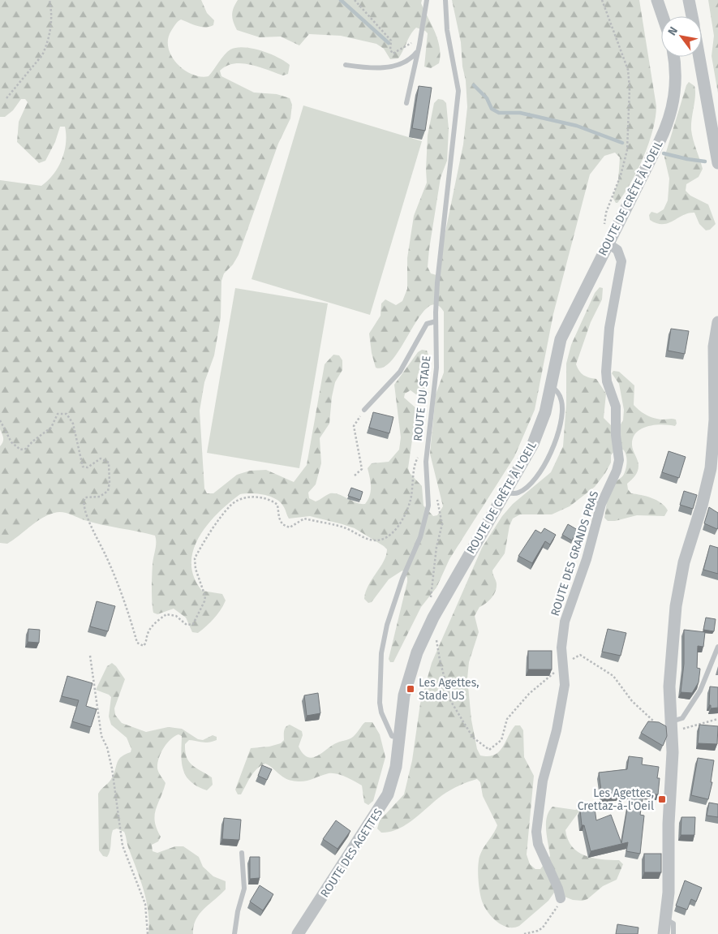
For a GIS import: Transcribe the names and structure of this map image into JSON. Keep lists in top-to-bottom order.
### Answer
{
  "streets": {
    "street": ["ROUTE DE CRÊTE À L'OEIL", "ROUTE DES GRANDS PRAS", "ROUTE DES AGETTES"],
    "lane": ["ROUTE DU STADE"]
  },
  "crossings": [
    ["ROUTE DE CRÊTE À L'OEIL", "ROUTE DU STADE"],
    ["ROUTE DE CRÊTE À L'OEIL", "ROUTE DES GRANDS PRAS"],
    ["ROUTE DE CRÊTE À L'OEIL", "ROUTE DES AGETTES"]
  ],
  "places": {
    "transit": ["Les Agettes, Stade US", "Les Agettes, Crettaz-à-l'Oeil"]
  },
  "north": "top left"
}
